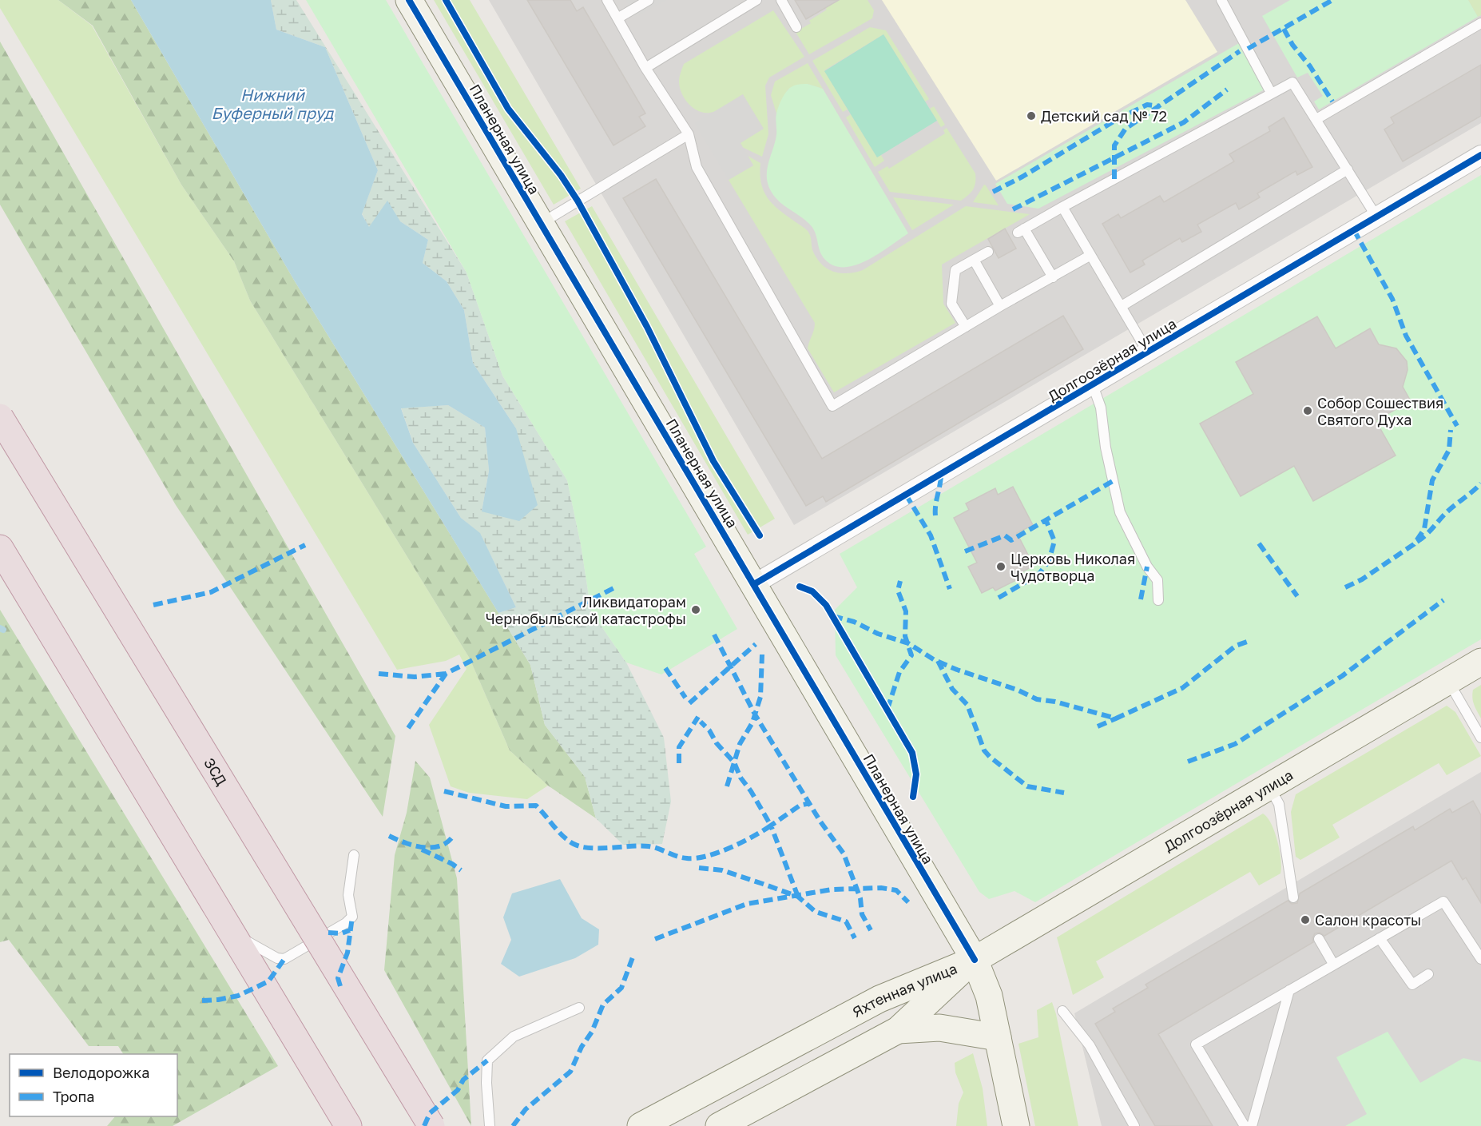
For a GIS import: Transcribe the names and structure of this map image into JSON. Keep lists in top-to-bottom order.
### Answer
{
  "streets": {
    "highway": ["ЗСД"],
    "main road": ["Планерная улица", "Долгоозёрная улица", "Яхтенная улица"]
  },
  "crossings": [
    ["Планерная улица", "Долгоозёрная улица"],
    ["Планерная улица", "Яхтенная улица"],
    ["Долгоозёрная улица", "Яхтенная улица"]
  ],
  "water": ["Нижний Буферный пруд"],
  "places": [
    "Детский сад № 72",
    "Собор Сошествия Святого Духа",
    "Церковь Николая Чудотворца",
    "Ликвидаторам Чернобыльской катастрофы",
    "Салон красоты"
  ],
  "legend": ["Велодорожка", "Тропа"]
}
